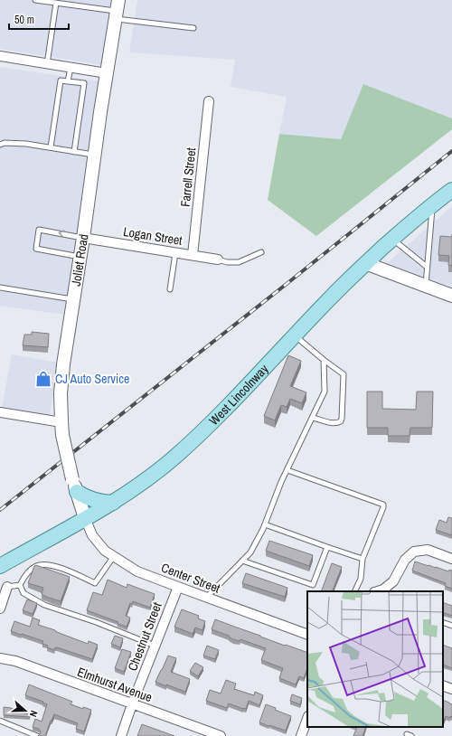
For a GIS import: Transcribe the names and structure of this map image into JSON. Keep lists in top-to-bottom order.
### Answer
{
  "streets": {
    "main road": ["Joliet Road", "West Lincolnway"],
    "street": [
      "Farrell Street",
      "Logan Street",
      "Center Street",
      "Chestnut Street",
      "Elmhurst Avenue"
    ]
  },
  "crossings": [
    ["Farrell Street", "Logan Street"],
    ["Logan Street", "Joliet Road"],
    ["Joliet Road", "West Lincolnway"],
    ["Joliet Road", "Center Street"],
    ["West Lincolnway", "Center Street"],
    ["Center Street", "Chestnut Street"],
    ["Chestnut Street", "Elmhurst Avenue"]
  ],
  "places": {
    "shop": ["CJ Auto Service"]
  },
  "scale_bar": "50 m",
  "north": "right"
}
